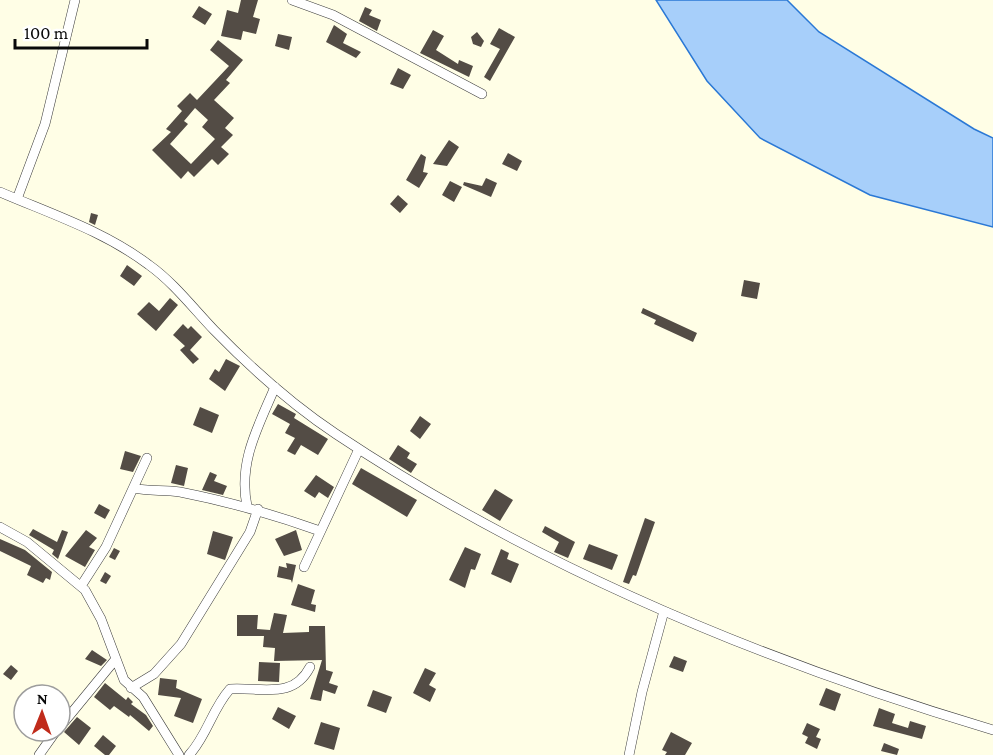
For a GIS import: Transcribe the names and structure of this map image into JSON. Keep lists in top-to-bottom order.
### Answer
{
  "scale_bar": "100 m",
  "north": "top"
}
